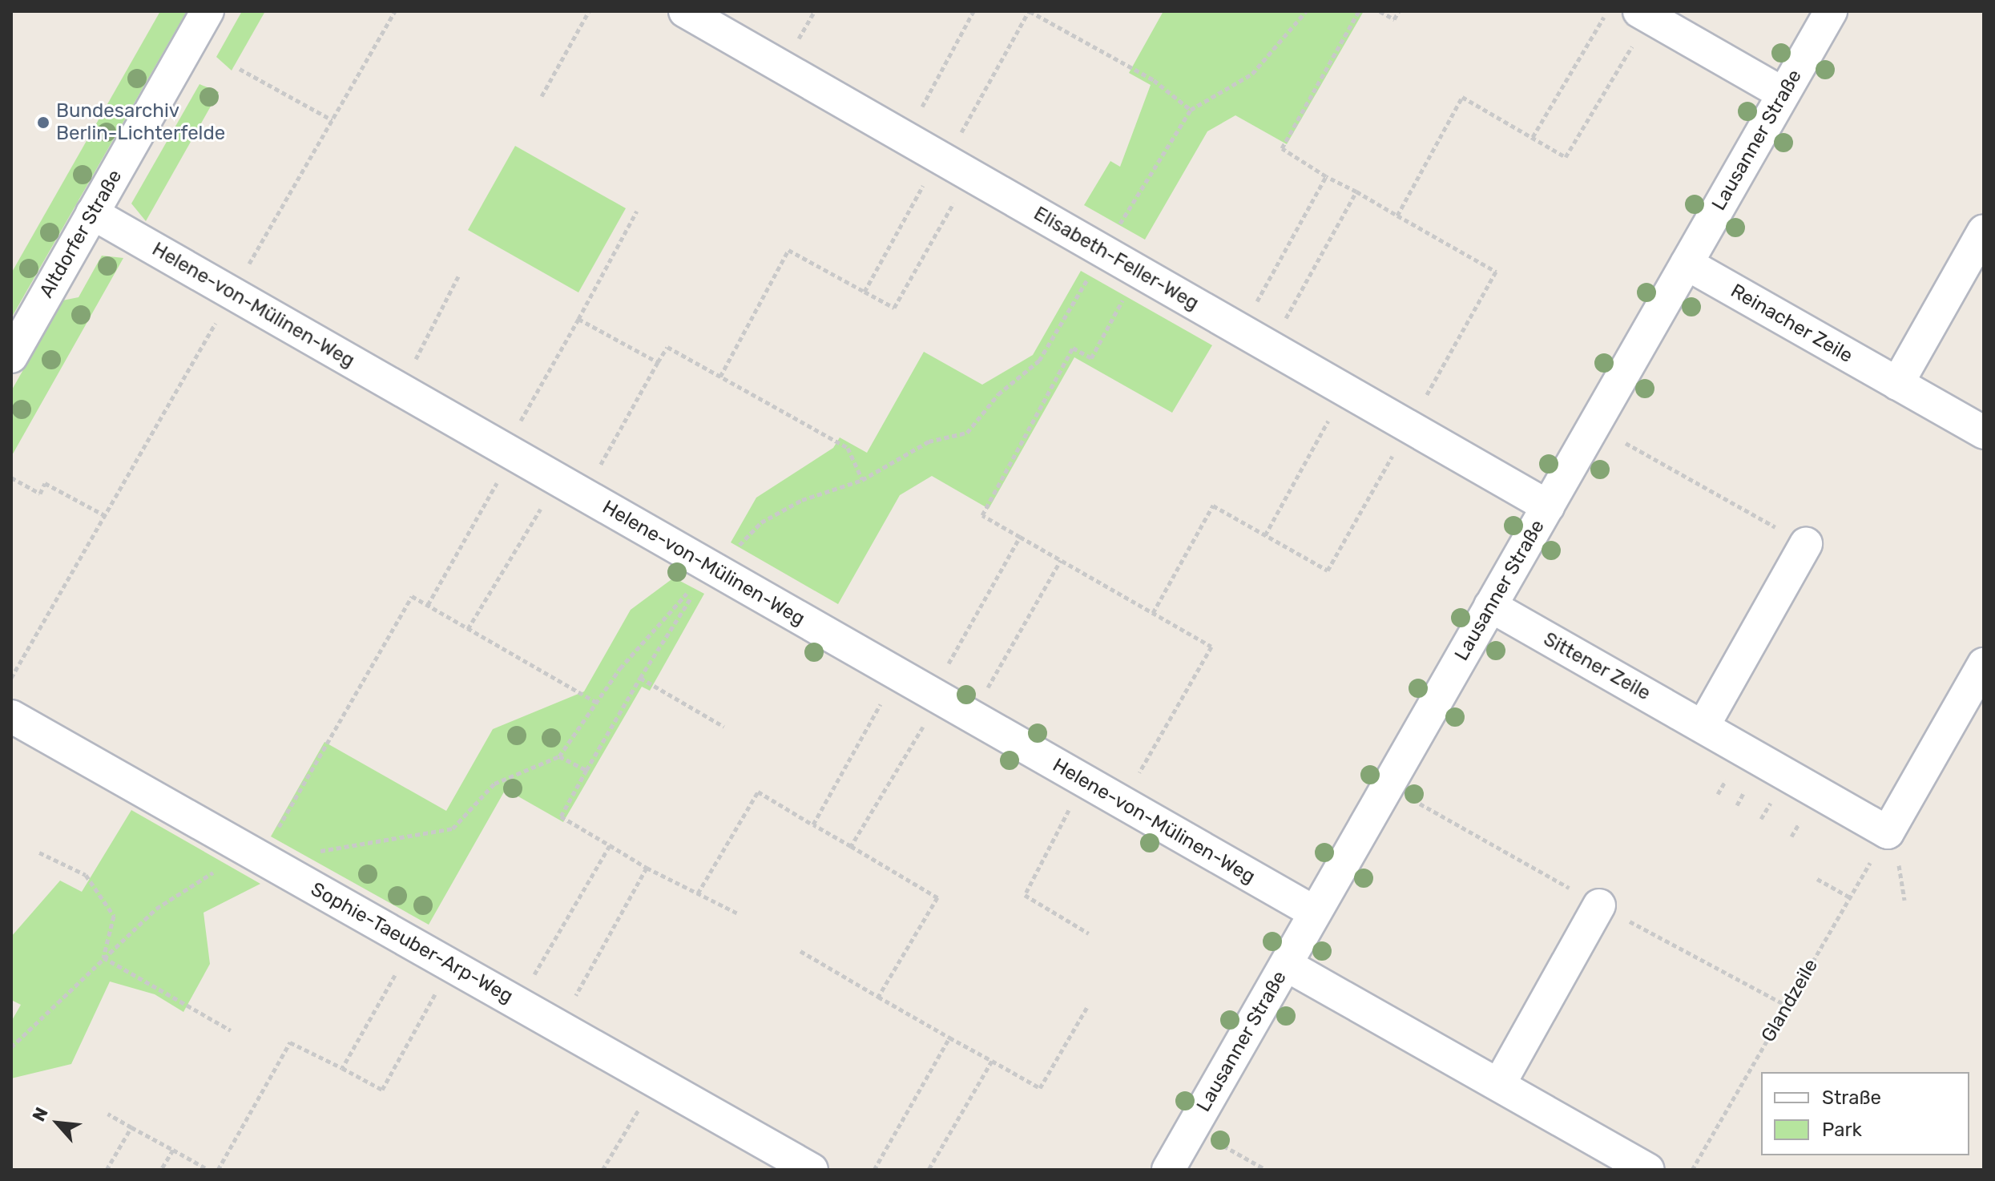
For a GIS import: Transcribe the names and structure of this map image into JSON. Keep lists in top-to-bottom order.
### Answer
{
  "streets": {
    "street": [
      "Lausanner Straße",
      "Altdorfer Straße",
      "Elisabeth-Feller-Weg",
      "Helene-von-Mülinen-Weg",
      "Reinacher Zeile",
      "Sittener Zeile",
      "Sophie-Taeuber-Arp-Weg"
    ],
    "path": ["Glandzeile"]
  },
  "crossings": [
    ["Lausanner Straße", "Elisabeth-Feller-Weg"],
    ["Lausanner Straße", "Helene-von-Mülinen-Weg"],
    ["Lausanner Straße", "Reinacher Zeile"],
    ["Lausanner Straße", "Sittener Zeile"],
    ["Altdorfer Straße", "Helene-von-Mülinen-Weg"],
    ["Sittener Zeile", "Glandzeile"]
  ],
  "places": ["Bundesarchiv Berlin-Lichterfelde"],
  "legend": ["Straße", "Park"],
  "north": "top left"
}
